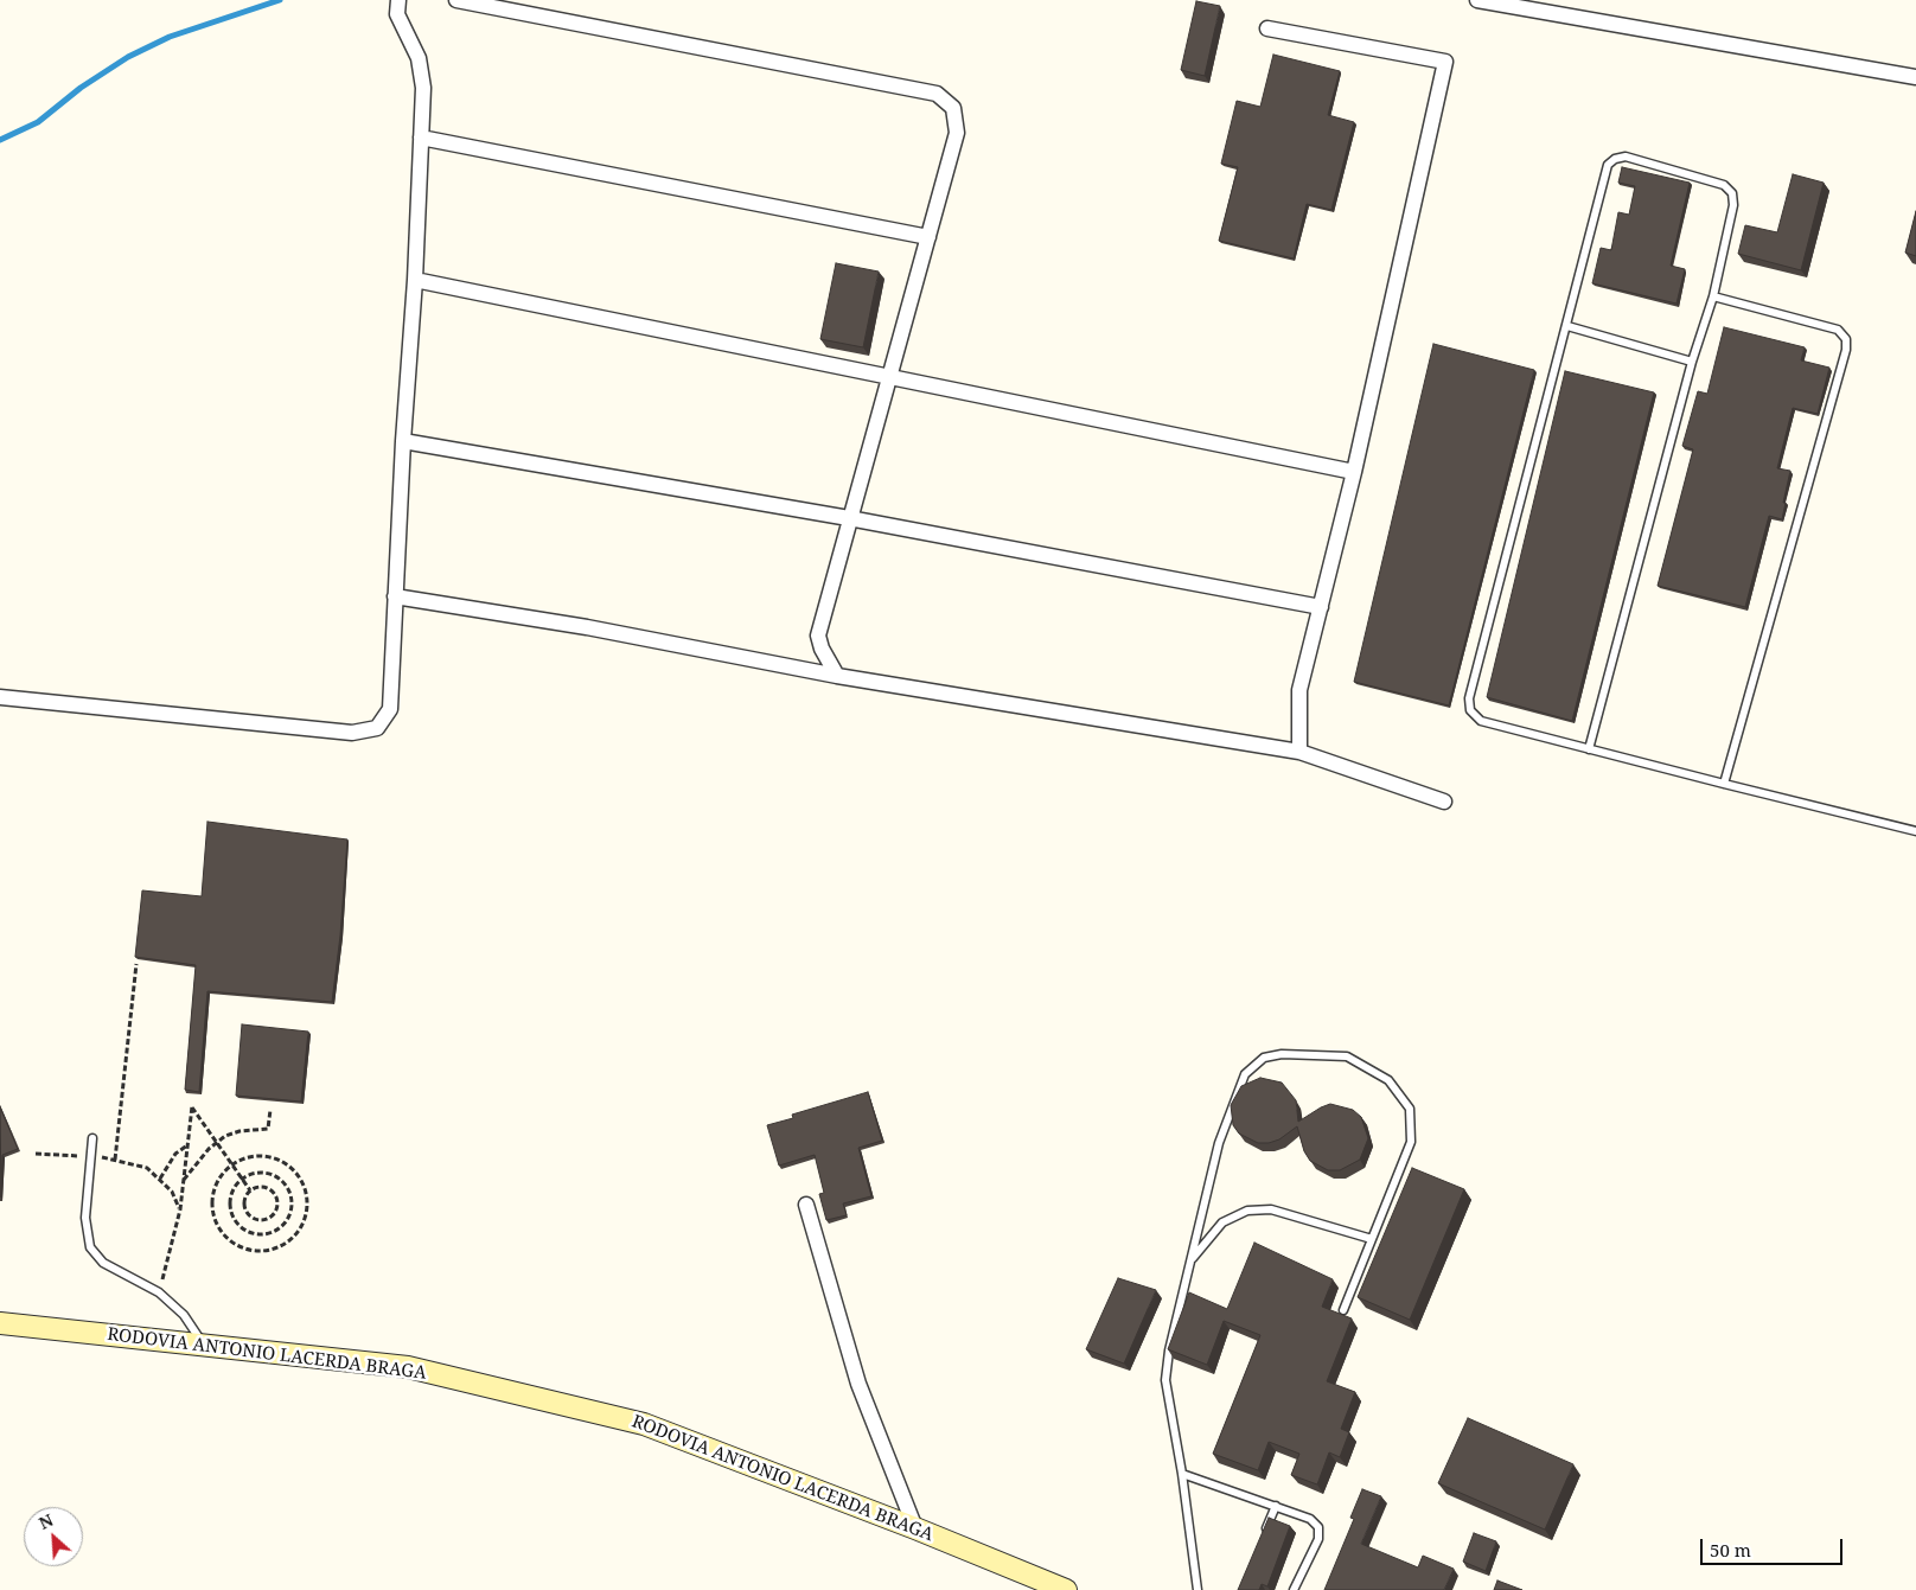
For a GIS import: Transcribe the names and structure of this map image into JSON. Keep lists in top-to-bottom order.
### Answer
{
  "streets": {
    "main road": ["RODOVIA ANTONIO LACERDA BRAGA"]
  },
  "scale_bar": "50 m",
  "north": "top left"
}
